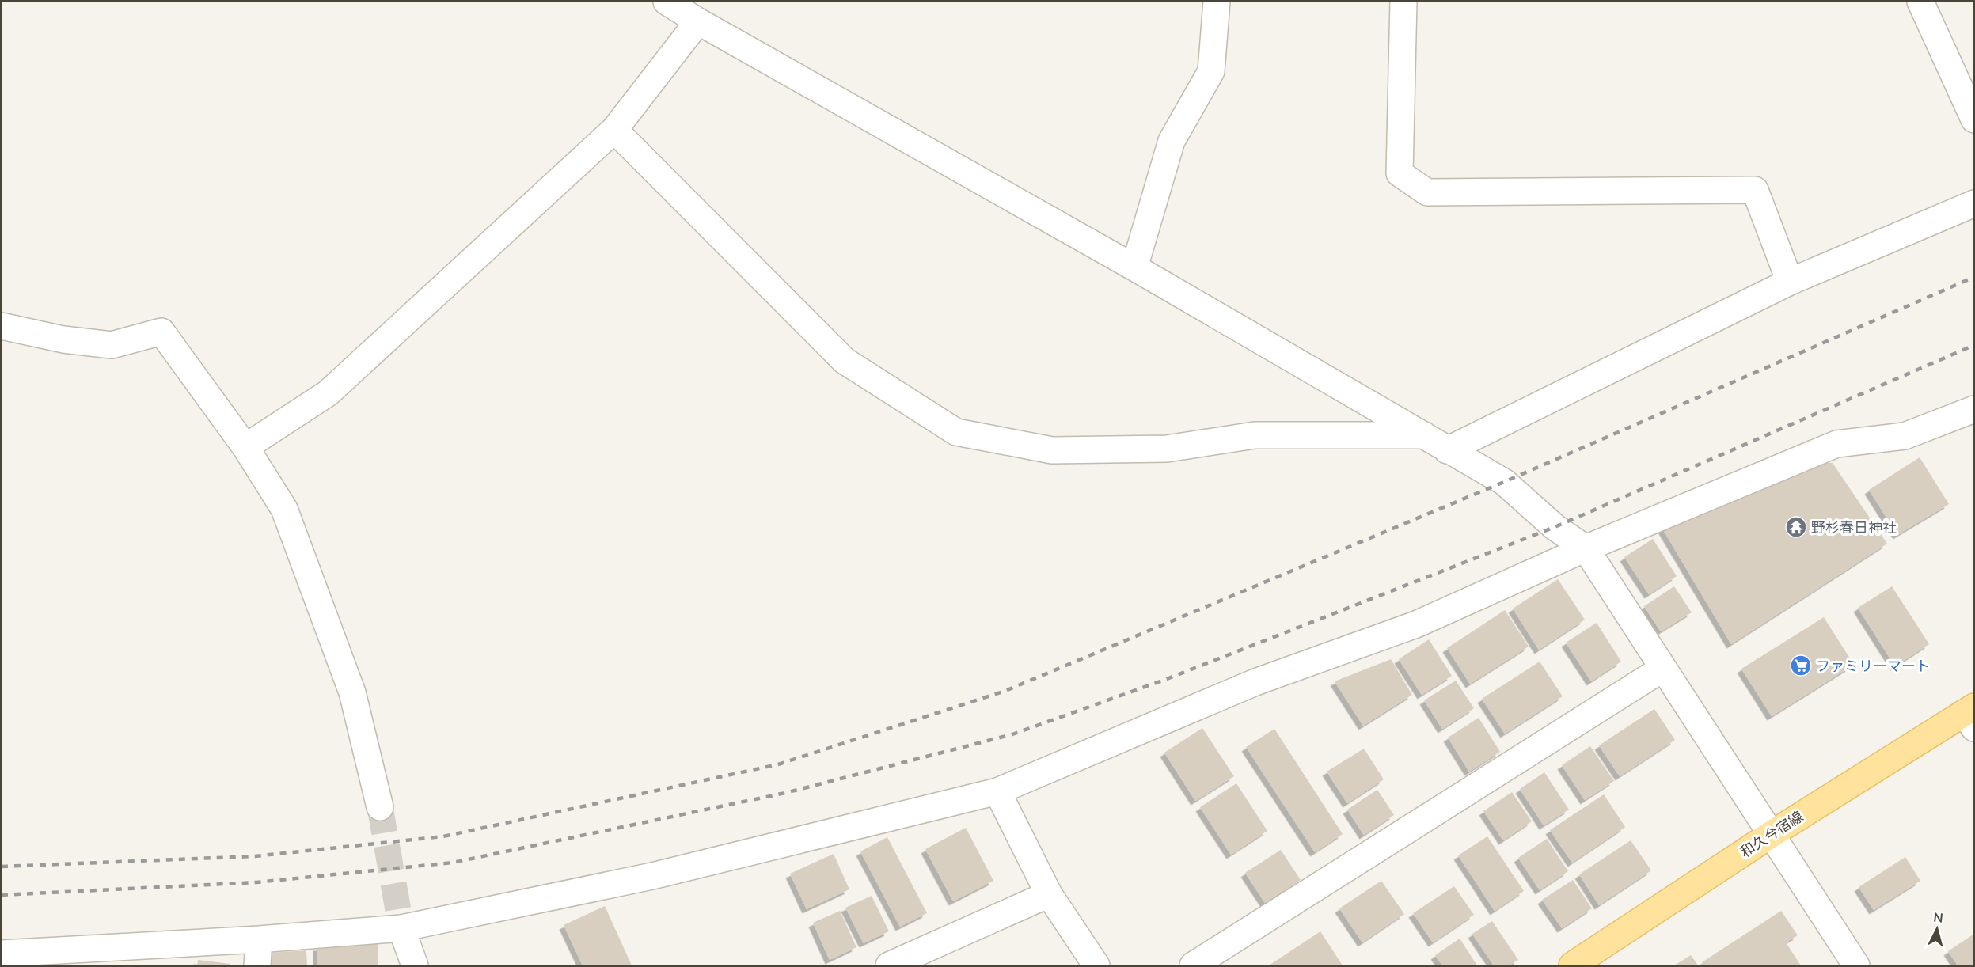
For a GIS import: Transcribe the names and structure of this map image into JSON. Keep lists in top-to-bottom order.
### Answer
{
  "streets": {
    "main road": ["和久今宿線"]
  },
  "places": {
    "temple": ["野杉春日神社"],
    "supermarket": ["ファミリーマート"]
  },
  "north": "top"
}
